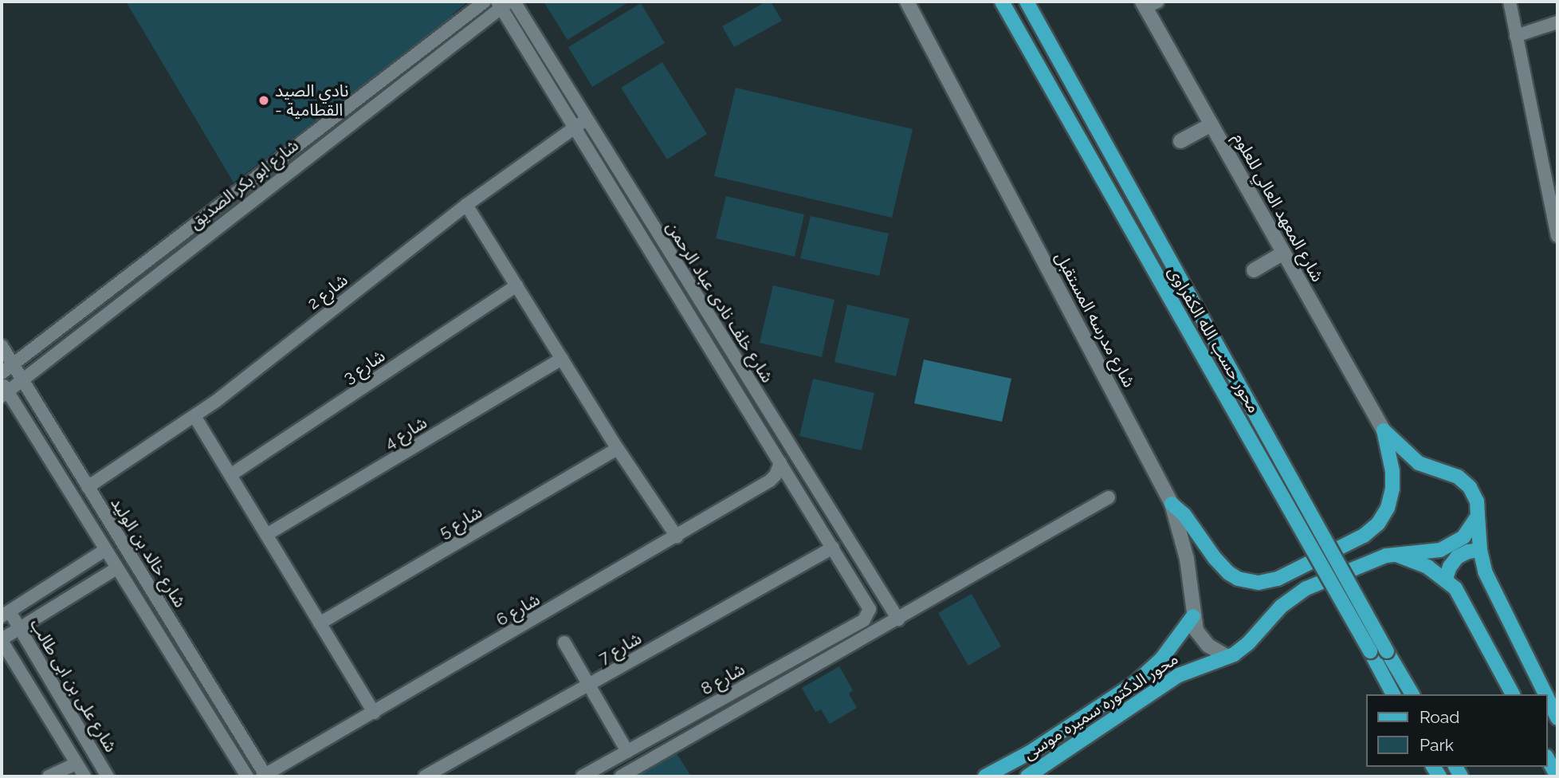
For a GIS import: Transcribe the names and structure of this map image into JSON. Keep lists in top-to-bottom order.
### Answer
{
  "streets": {
    "main road": ["محور حسب الله الكفراوى", "محور الدكتوره سميره موسى"],
    "street": [
      "شارع ابو بكر الصديق",
      "شارع المعهد العالي للعلوم",
      "شارع 2",
      "شارع خلف نادى عباد الرحمن",
      "شارع مدرسه المستقبل",
      "شارع 3",
      "شارع 4",
      "شارع 5",
      "شارع خالد بن الوليد",
      "شارع 6",
      "شارع 7",
      "شارع 8",
      "شارع على بن ابى طالب"
    ]
  },
  "crossings": [
    ["شارع ابو بكر الصديق", "شارع خلف نادى عباد الرحمن"],
    ["شارع ابو بكر الصديق", "شارع خالد بن الوليد"],
    ["شارع 2", "شارع خلف نادى عباد الرحمن"],
    ["شارع 2", "شارع خالد بن الوليد"],
    ["شارع خلف نادى عباد الرحمن", "شارع 6"],
    ["شارع خلف نادى عباد الرحمن", "شارع 7"],
    ["شارع خلف نادى عباد الرحمن", "شارع 8"],
    ["شارع مدرسه المستقبل", "محور الدكتوره سميره موسى"],
    ["شارع خالد بن الوليد", "شارع 6"]
  ],
  "places": ["نادي الصيد - القطامية"],
  "legend": ["Road", "Park"]
}
